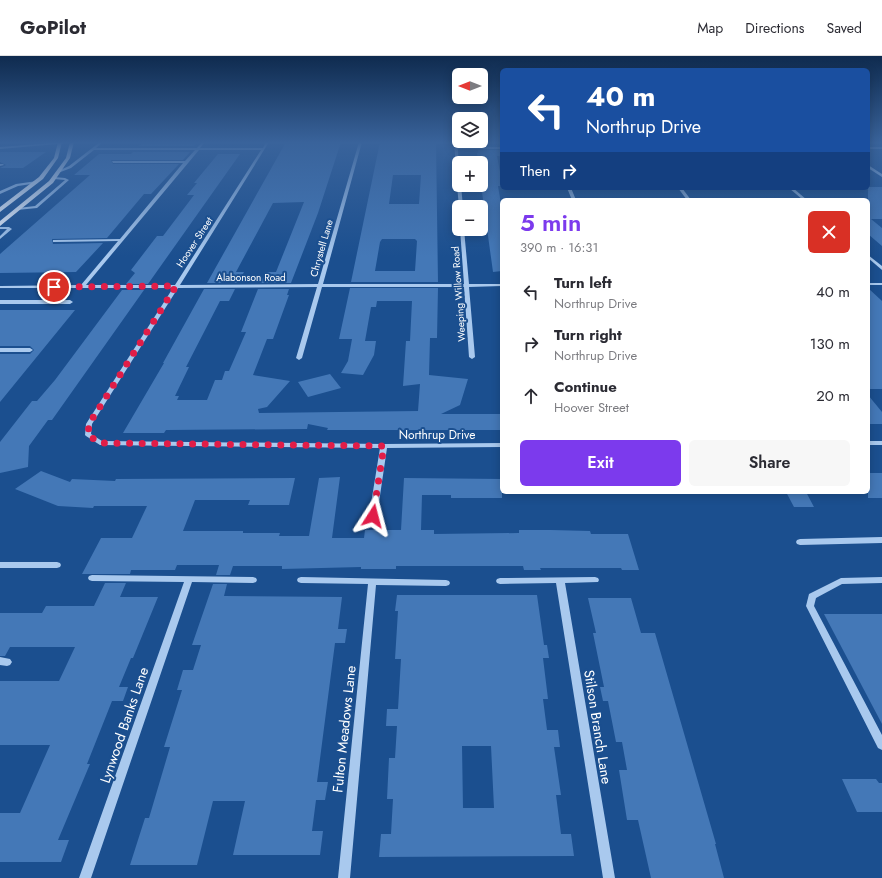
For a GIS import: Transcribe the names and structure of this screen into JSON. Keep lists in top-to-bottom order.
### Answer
{
  "streets": {
    "street": [
      "Hoover Street",
      "Chrystell Lane",
      "Alabonson Road",
      "Weeping Willow Road",
      "Northrup Drive",
      "Lynwood Banks Lane",
      "Stilson Branch Lane",
      "Fulton Meadows Lane"
    ]
  },
  "crossings": [
    ["Hoover Street", "Alabonson Road"],
    ["Hoover Street", "Northrup Drive"],
    ["Chrystell Lane", "Alabonson Road"],
    ["Alabonson Road", "Weeping Willow Road"]
  ],
  "north": "left",
  "page": {
    "header": "GoPilot",
    "nav": ["Map", "Directions", "Saved"],
    "map_buttons": ["+", "−"],
    "turn": ["40 m", "Northrup Drive"],
    "then": "Then",
    "heading": ["5 min", "390 m · 16:31"],
    "list": [
      {
        "name": "Turn left",
        "note": "Northrup Drive",
        "value": "40 m"
      },
      {
        "name": "Turn right",
        "note": "Northrup Drive",
        "value": "130 m"
      },
      {
        "name": "Continue",
        "note": "Hoover Street",
        "value": "20 m"
      }
    ],
    "buttons": ["Exit", "Share"]
  }
}
